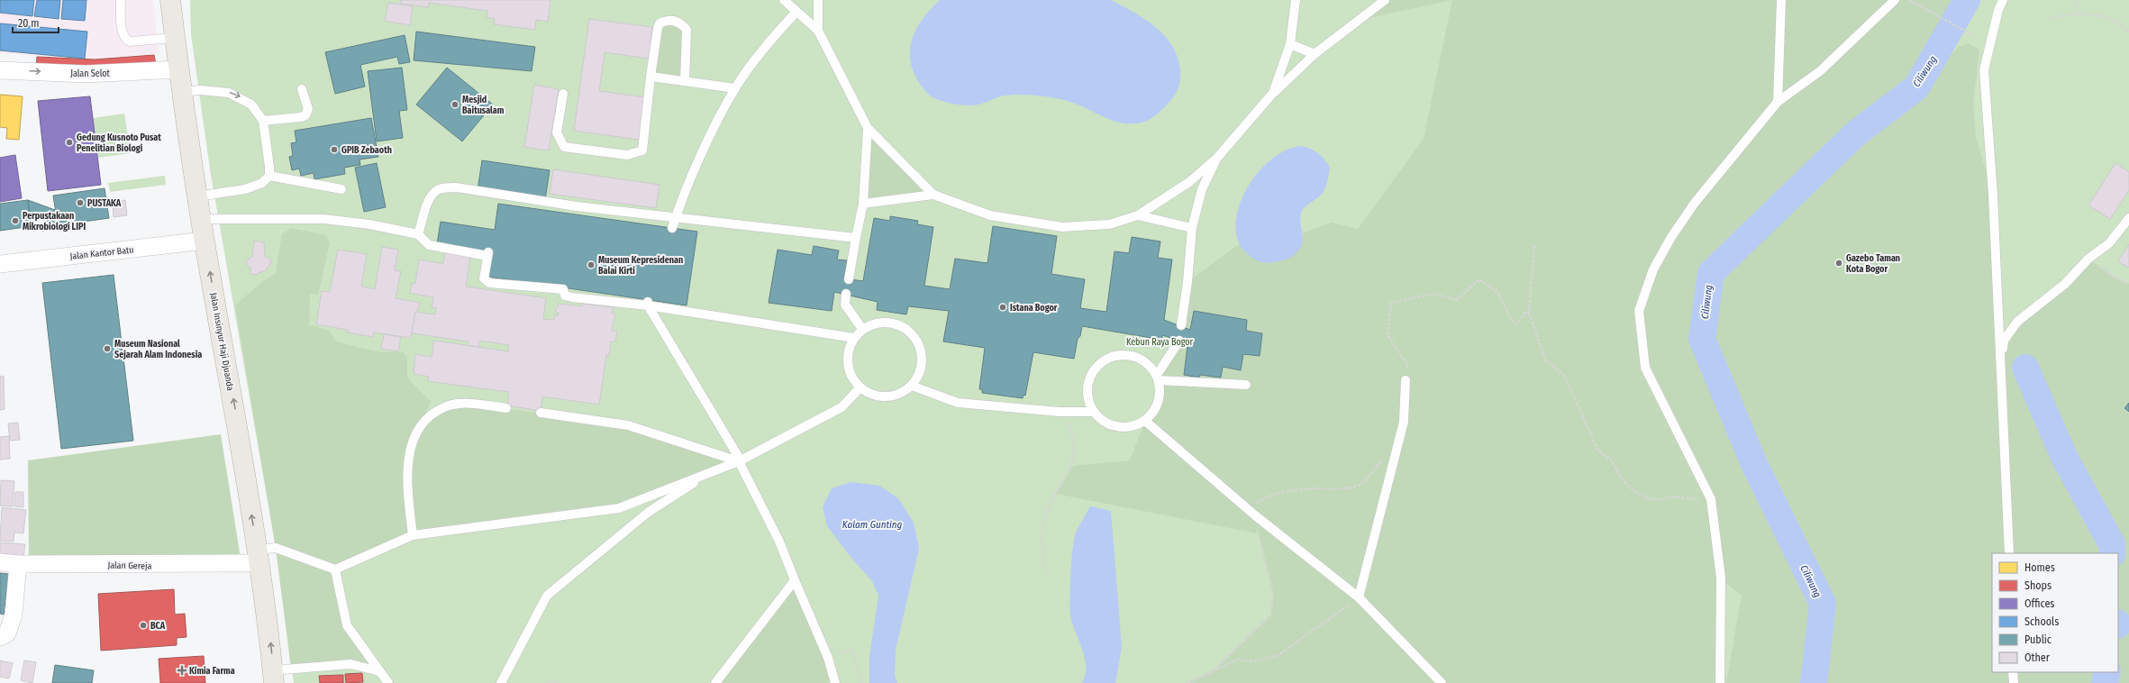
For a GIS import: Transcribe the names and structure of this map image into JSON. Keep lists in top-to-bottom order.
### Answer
{
  "streets": {
    "main road": ["Jalan Insinyur Haji Djuanda"],
    "street": ["Jalan Selot", "Jalan Kantor Batu", "Jalan Gereja"]
  },
  "crossings": [
    ["Jalan Selot", "Jalan Insinyur Haji Djuanda"],
    ["Jalan Kantor Batu", "Jalan Insinyur Haji Djuanda"],
    ["Jalan Insinyur Haji Djuanda", "Jalan Gereja"]
  ],
  "one_way": ["Jalan Selot", "Jalan Insinyur Haji Djuanda"],
  "water": ["Ciliwung", "Kolam Gunting"],
  "parks": ["Kebun Raya Bogor"],
  "places": {
    "other": [
      "Mesjid Baitusalam",
      "Gedung Kusnoto Pusat Penelitian Biologi",
      "GPIB Zebaoth",
      "PUSTAKA",
      "Perpustakaan Mikrobiologi LIPI",
      "Gazebo Taman Kota Bogor",
      "Museum Kepresidenan Balai Kirti",
      "Istana Bogor",
      "Museum Nasional Sejarah Alam Indonesia",
      "BCA"
    ],
    "health": ["Kimia Farma"]
  },
  "legend": [
    "Homes",
    "Shops",
    "Offices",
    "Schools",
    "Public",
    "Other"
  ],
  "scale_bar": "20 m"
}
